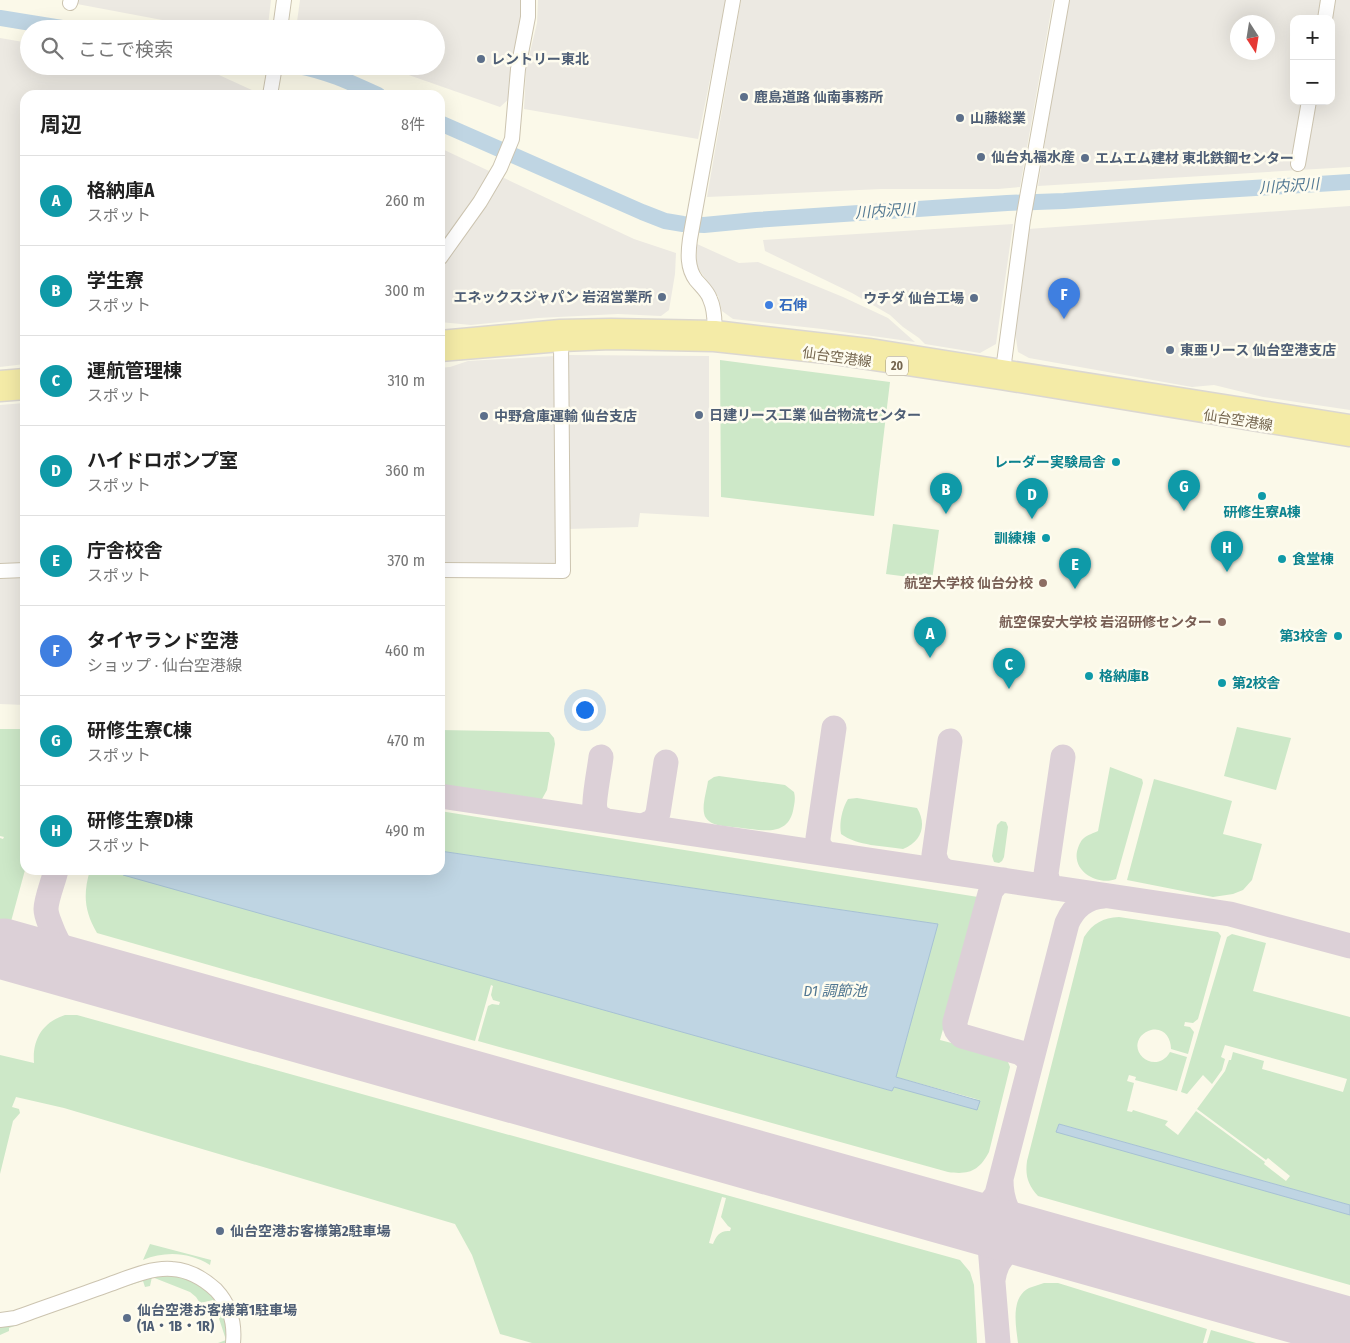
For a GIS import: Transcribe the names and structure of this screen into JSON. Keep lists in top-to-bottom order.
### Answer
{
  "streets": {
    "main road": ["仙台空港線", "20"]
  },
  "water": ["川内沢川", "D1 調節池"],
  "places": [
    "レントリー東北",
    "鹿島道路 仙南事務所",
    "山藤総業",
    "仙台丸福水産",
    "エムエム建材 東北鉄鋼センター",
    "エネックスジャパン 岩沼営業所",
    "ウチダ 仙台工場",
    "石伸",
    "東亜リース 仙台空港支店",
    "日建リース工業 仙台物流センター",
    "中野倉庫運輸 仙台支店",
    "レーダー実験局舎",
    "研修生寮A棟",
    "訓練棟",
    "食堂棟",
    "航空大学校 仙台分校",
    "航空保安大学校 岩沼研修センター",
    "第3校舎",
    "格納庫B",
    "第2校舎",
    "仙台空港お客様第2駐車場",
    "仙台空港お客様第1駐車場 (1A・1B・1R)"
  ],
  "north": "bottom",
  "page": {
    "map_buttons": ["+", "−"],
    "search": "ここで検索",
    "heading": ["周辺", "8件"],
    "list": [
      {
        "mark": "A",
        "name": "格納庫A",
        "note": "スポット",
        "value": "260 m"
      },
      {
        "mark": "B",
        "name": "学生寮",
        "note": "スポット",
        "value": "300 m"
      },
      {
        "mark": "C",
        "name": "運航管理棟",
        "note": "スポット",
        "value": "310 m"
      },
      {
        "mark": "D",
        "name": "ハイドロポンプ室",
        "note": "スポット",
        "value": "360 m"
      },
      {
        "mark": "E",
        "name": "庁舎校舎",
        "note": "スポット",
        "value": "370 m"
      },
      {
        "mark": "F",
        "name": "タイヤランド空港",
        "note": "ショップ · 仙台空港線",
        "value": "460 m"
      },
      {
        "mark": "G",
        "name": "研修生寮C棟",
        "note": "スポット",
        "value": "470 m"
      },
      {
        "mark": "H",
        "name": "研修生寮D棟",
        "note": "スポット",
        "value": "490 m"
      }
    ],
    "pins": [
      "F",
      "G",
      "B",
      "D",
      "H",
      "E",
      "A",
      "C"
    ]
  }
}
